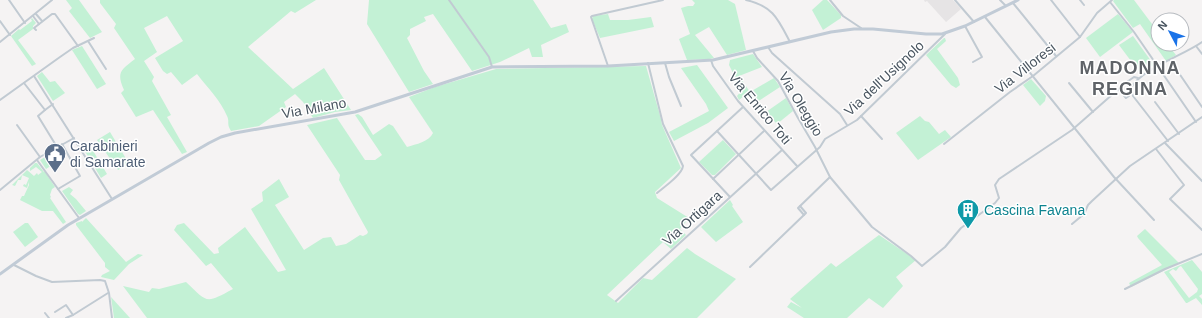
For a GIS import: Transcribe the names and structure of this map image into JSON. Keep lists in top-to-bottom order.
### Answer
{
  "streets": {
    "street": [
      "Via Villoresi",
      "Via dell'Usignolo",
      "Via Oleggio",
      "Via Milano",
      "Via Enrico Toti",
      "Via Ortigara"
    ]
  },
  "crossings": [
    ["Via dell'Usignolo", "Via Oleggio"],
    ["Via dell'Usignolo", "Via Milano"],
    ["Via dell'Usignolo", "Via Enrico Toti"],
    ["Via dell'Usignolo", "Via Ortigara"],
    ["Via Oleggio", "Via Milano"],
    ["Via Milano", "Via Enrico Toti"],
    ["Via Enrico Toti", "Via Ortigara"]
  ],
  "districts": ["MADONNA REGINA"],
  "places": {
    "public building": ["Carabinieri di Samarate"],
    "building": ["Cascina Favana"]
  },
  "north": "top left"
}
